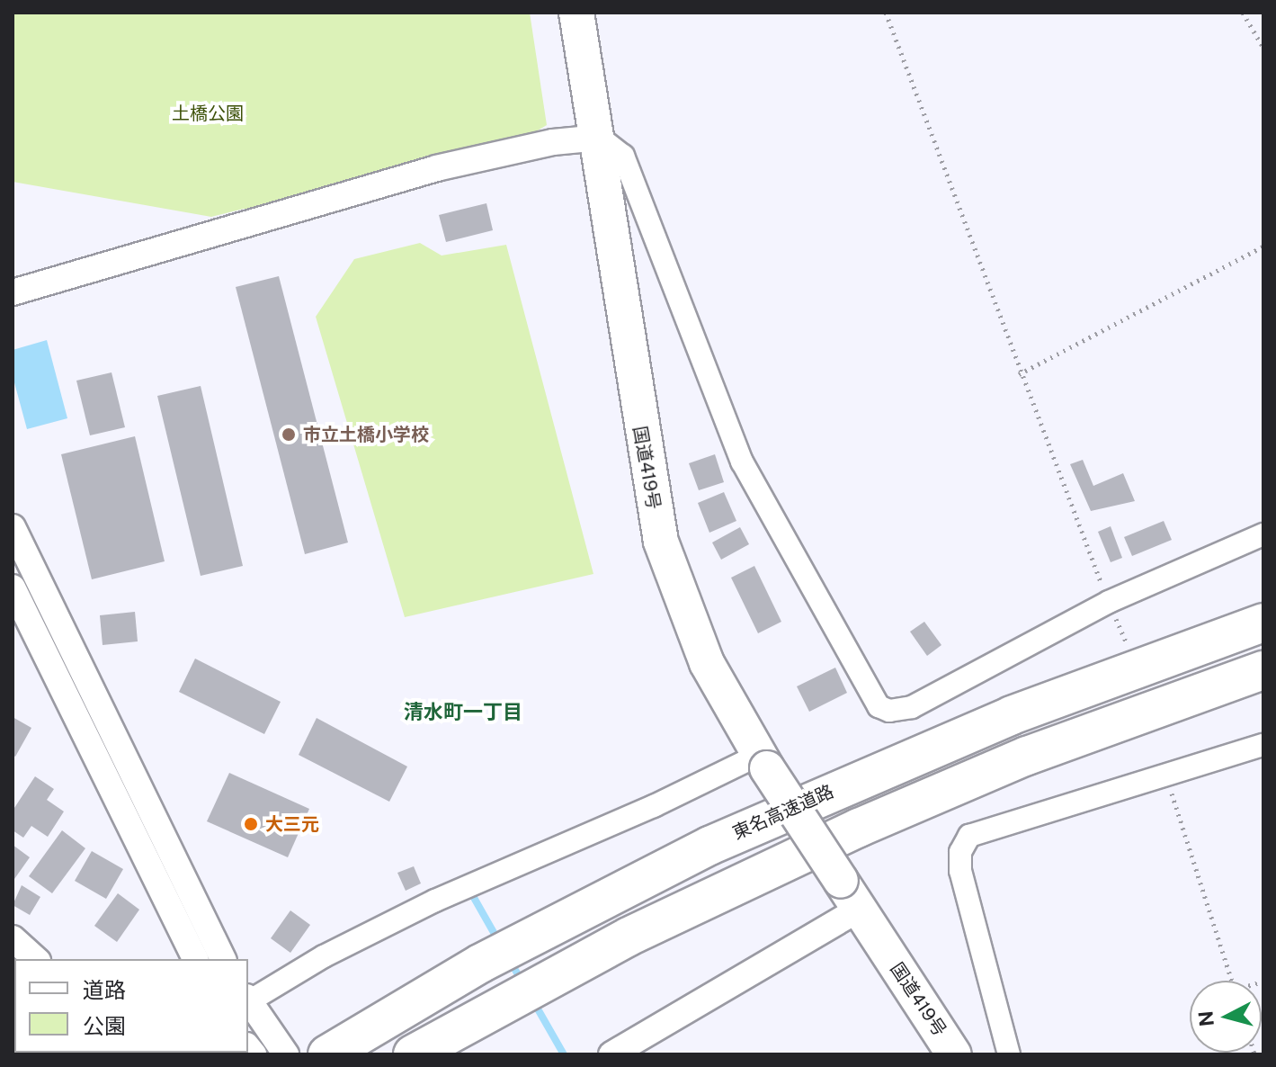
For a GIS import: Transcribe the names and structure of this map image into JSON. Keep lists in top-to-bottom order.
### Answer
{
  "streets": {
    "highway": ["国道419号", "東名高速道路"]
  },
  "districts": ["清水町一丁目"],
  "parks": ["土橋公園"],
  "places": ["市立土橋小学校", "大三元"],
  "legend": ["道路", "公園"],
  "north": "left"
}
